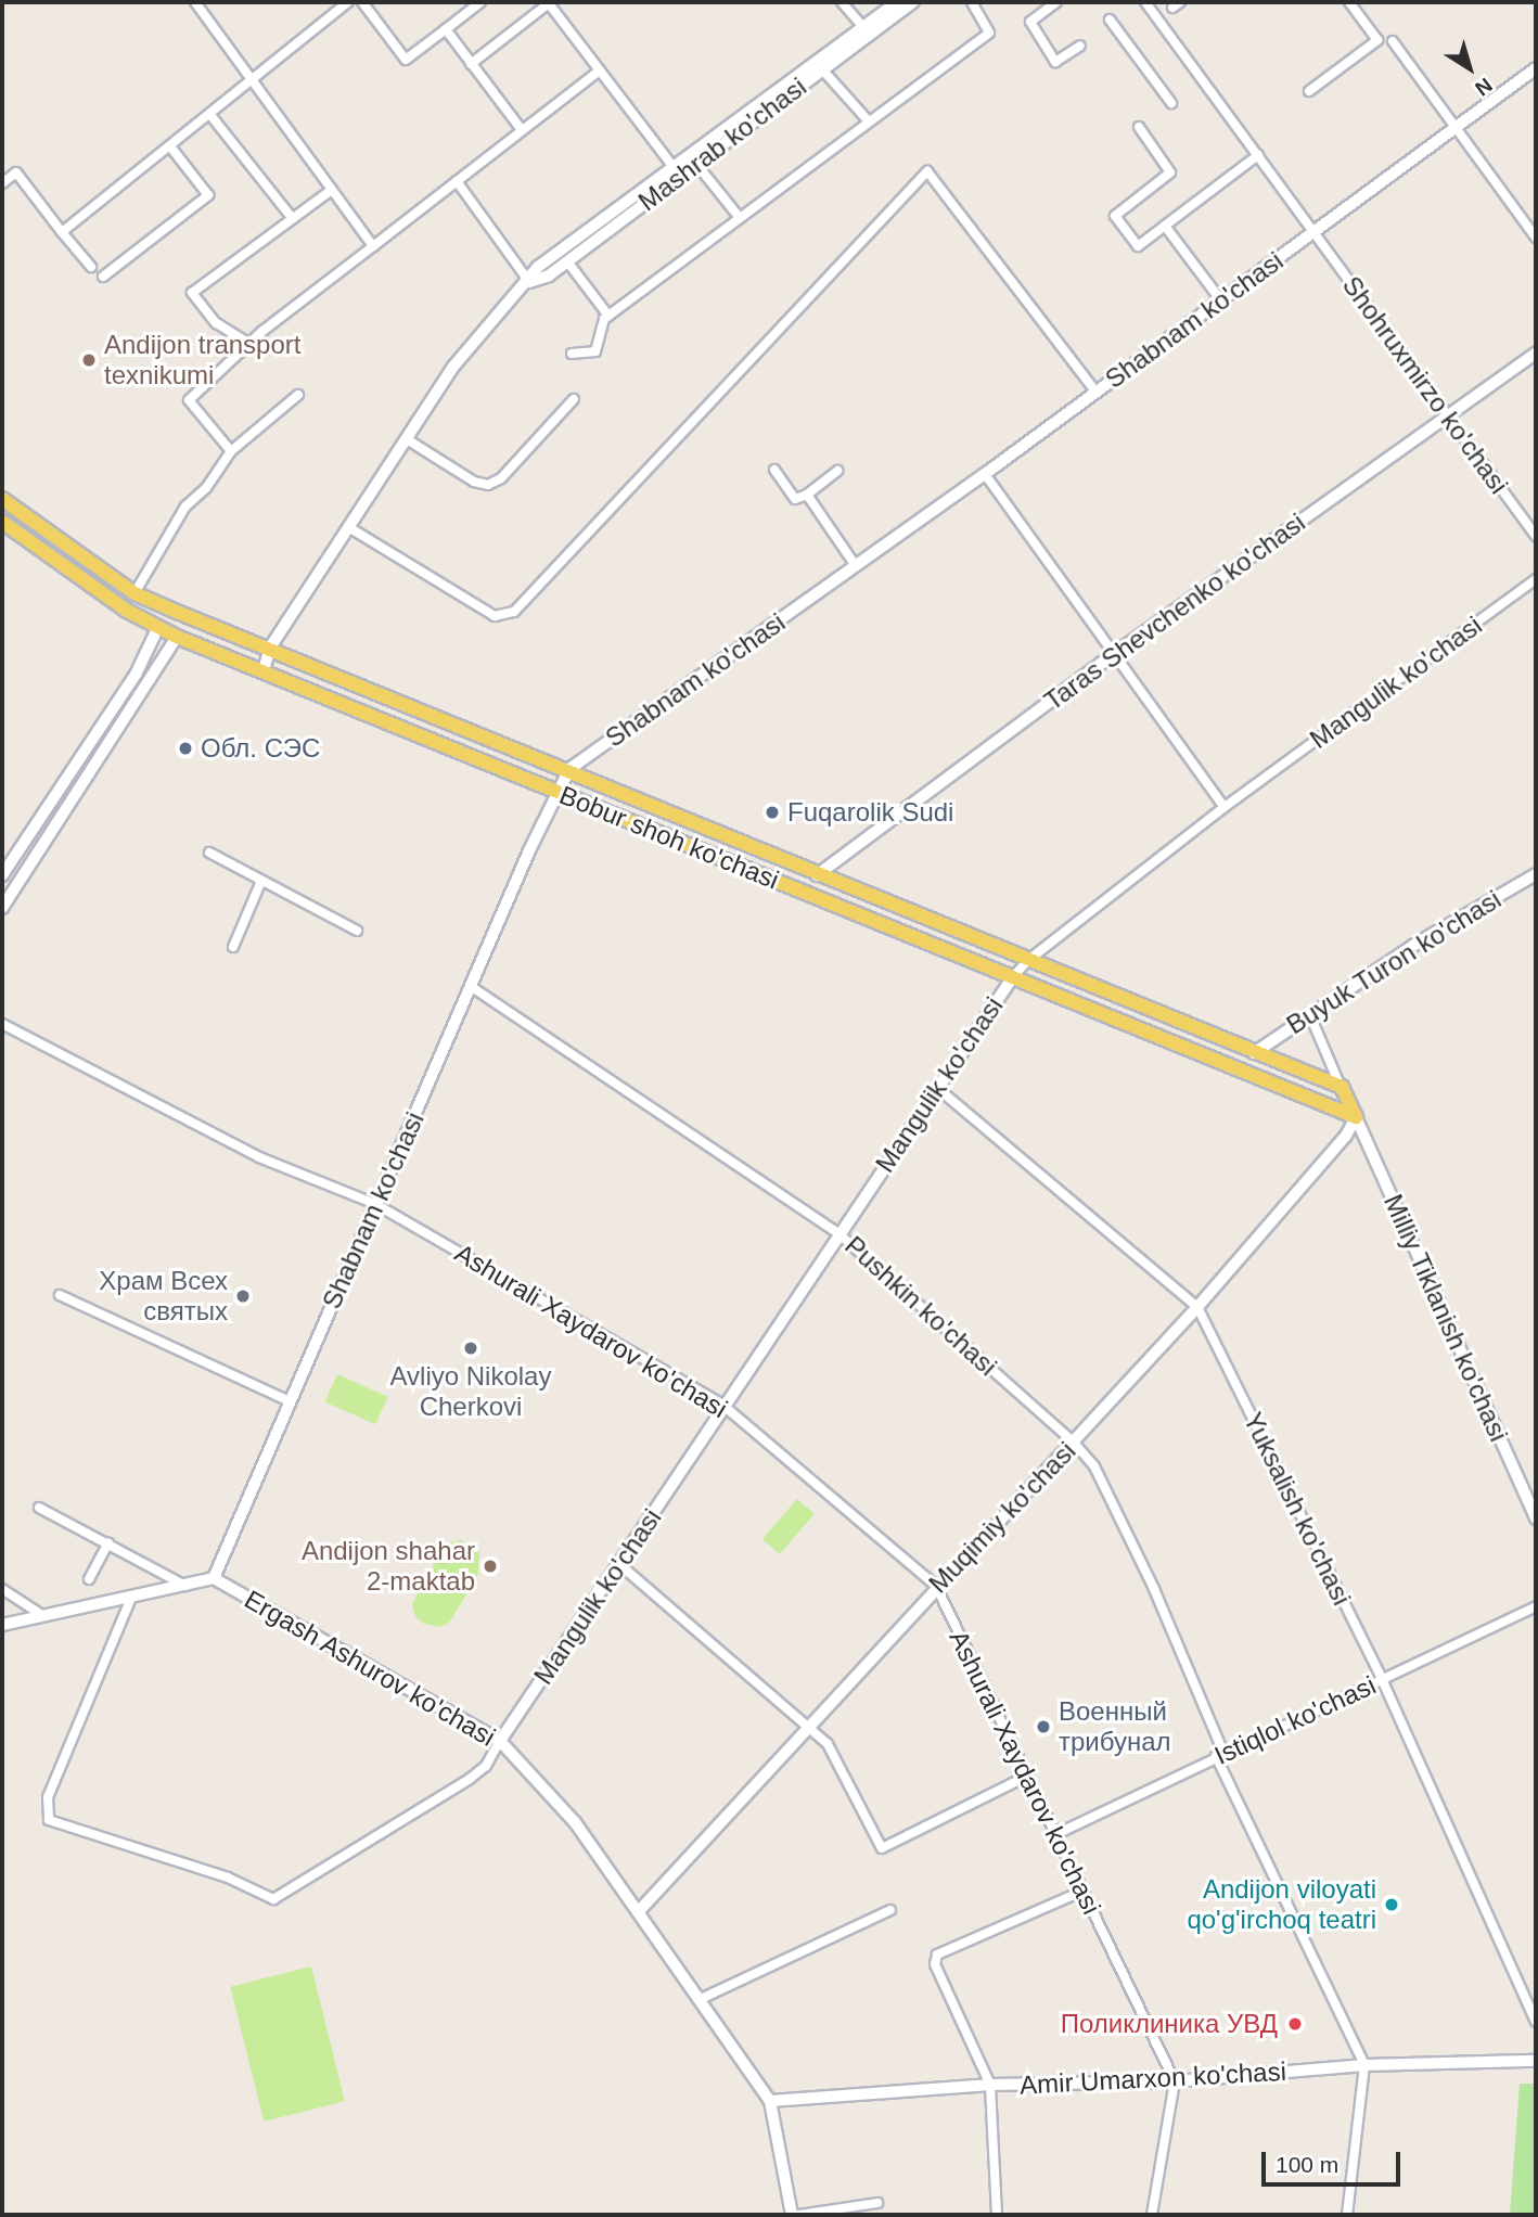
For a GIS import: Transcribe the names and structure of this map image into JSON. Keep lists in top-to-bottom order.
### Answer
{
  "streets": {
    "main road": ["Bobur shoh ko'chasi"],
    "street": [
      "Mashrab ko'chasi",
      "Shabnam ko'chasi",
      "Shohruxmirzo ko'chasi",
      "Taras Shevchenko ko'chasi",
      "Mangulik ko'chasi",
      "Buyuk Turon ko'chasi",
      "Pushkin ko'chasi",
      "Milliy Tiklanish ko'chasi",
      "Ashurali Xaydarov ko'chasi",
      "Yuksalish ko'chasi",
      "Muqimiy ko'chasi",
      "Ergash Ashurov ko'chasi",
      "Istiqlol ko'chasi",
      "Amir Umarxon ko'chasi"
    ]
  },
  "crossings": [
    ["Mashrab ko'chasi", "Bobur shoh ko'chasi"],
    ["Shabnam ko'chasi", "Shohruxmirzo ko'chasi"],
    ["Shabnam ko'chasi", "Bobur shoh ko'chasi"],
    ["Shabnam ko'chasi", "Pushkin ko'chasi"],
    ["Shabnam ko'chasi", "Ashurali Xaydarov ko'chasi"],
    ["Shabnam ko'chasi", "Ergash Ashurov ko'chasi"],
    ["Shohruxmirzo ko'chasi", "Taras Shevchenko ko'chasi"],
    ["Taras Shevchenko ko'chasi", "Bobur shoh ko'chasi"],
    ["Mangulik ko'chasi", "Bobur shoh ko'chasi"],
    ["Mangulik ko'chasi", "Pushkin ko'chasi"],
    ["Mangulik ko'chasi", "Ashurali Xaydarov ko'chasi"],
    ["Mangulik ko'chasi", "Yuksalish ko'chasi"],
    ["Mangulik ko'chasi", "Ergash Ashurov ko'chasi"],
    ["Bobur shoh ko'chasi", "Buyuk Turon ko'chasi"],
    ["Bobur shoh ko'chasi", "Milliy Tiklanish ko'chasi"],
    ["Bobur shoh ko'chasi", "Muqimiy ko'chasi"],
    ["Pushkin ko'chasi", "Muqimiy ko'chasi"],
    ["Pushkin ko'chasi", "Istiqlol ko'chasi"],
    ["Pushkin ko'chasi", "Amir Umarxon ko'chasi"],
    ["Milliy Tiklanish ko'chasi", "Muqimiy ko'chasi"],
    ["Ashurali Xaydarov ko'chasi", "Muqimiy ko'chasi"],
    ["Ashurali Xaydarov ko'chasi", "Istiqlol ko'chasi"],
    ["Ashurali Xaydarov ko'chasi", "Amir Umarxon ko'chasi"],
    ["Yuksalish ko'chasi", "Muqimiy ko'chasi"],
    ["Yuksalish ko'chasi", "Istiqlol ko'chasi"],
    ["Muqimiy ko'chasi", "Ergash Ashurov ko'chasi"],
    ["Ergash Ashurov ko'chasi", "Amir Umarxon ko'chasi"]
  ],
  "places": [
    "Andijon transport texnikumi",
    "Обл. СЭС",
    "Fuqarolik Sudi",
    "Храм Всех святых",
    "Avliyo Nikolay Cherkovi",
    "Andijon shahar 2-maktab",
    "Военный трибунал",
    "Andijon viloyati qo'g'irchoq teatri",
    "Поликлиника УВД"
  ],
  "scale_bar": "100 m",
  "north": "bottom right"
}
